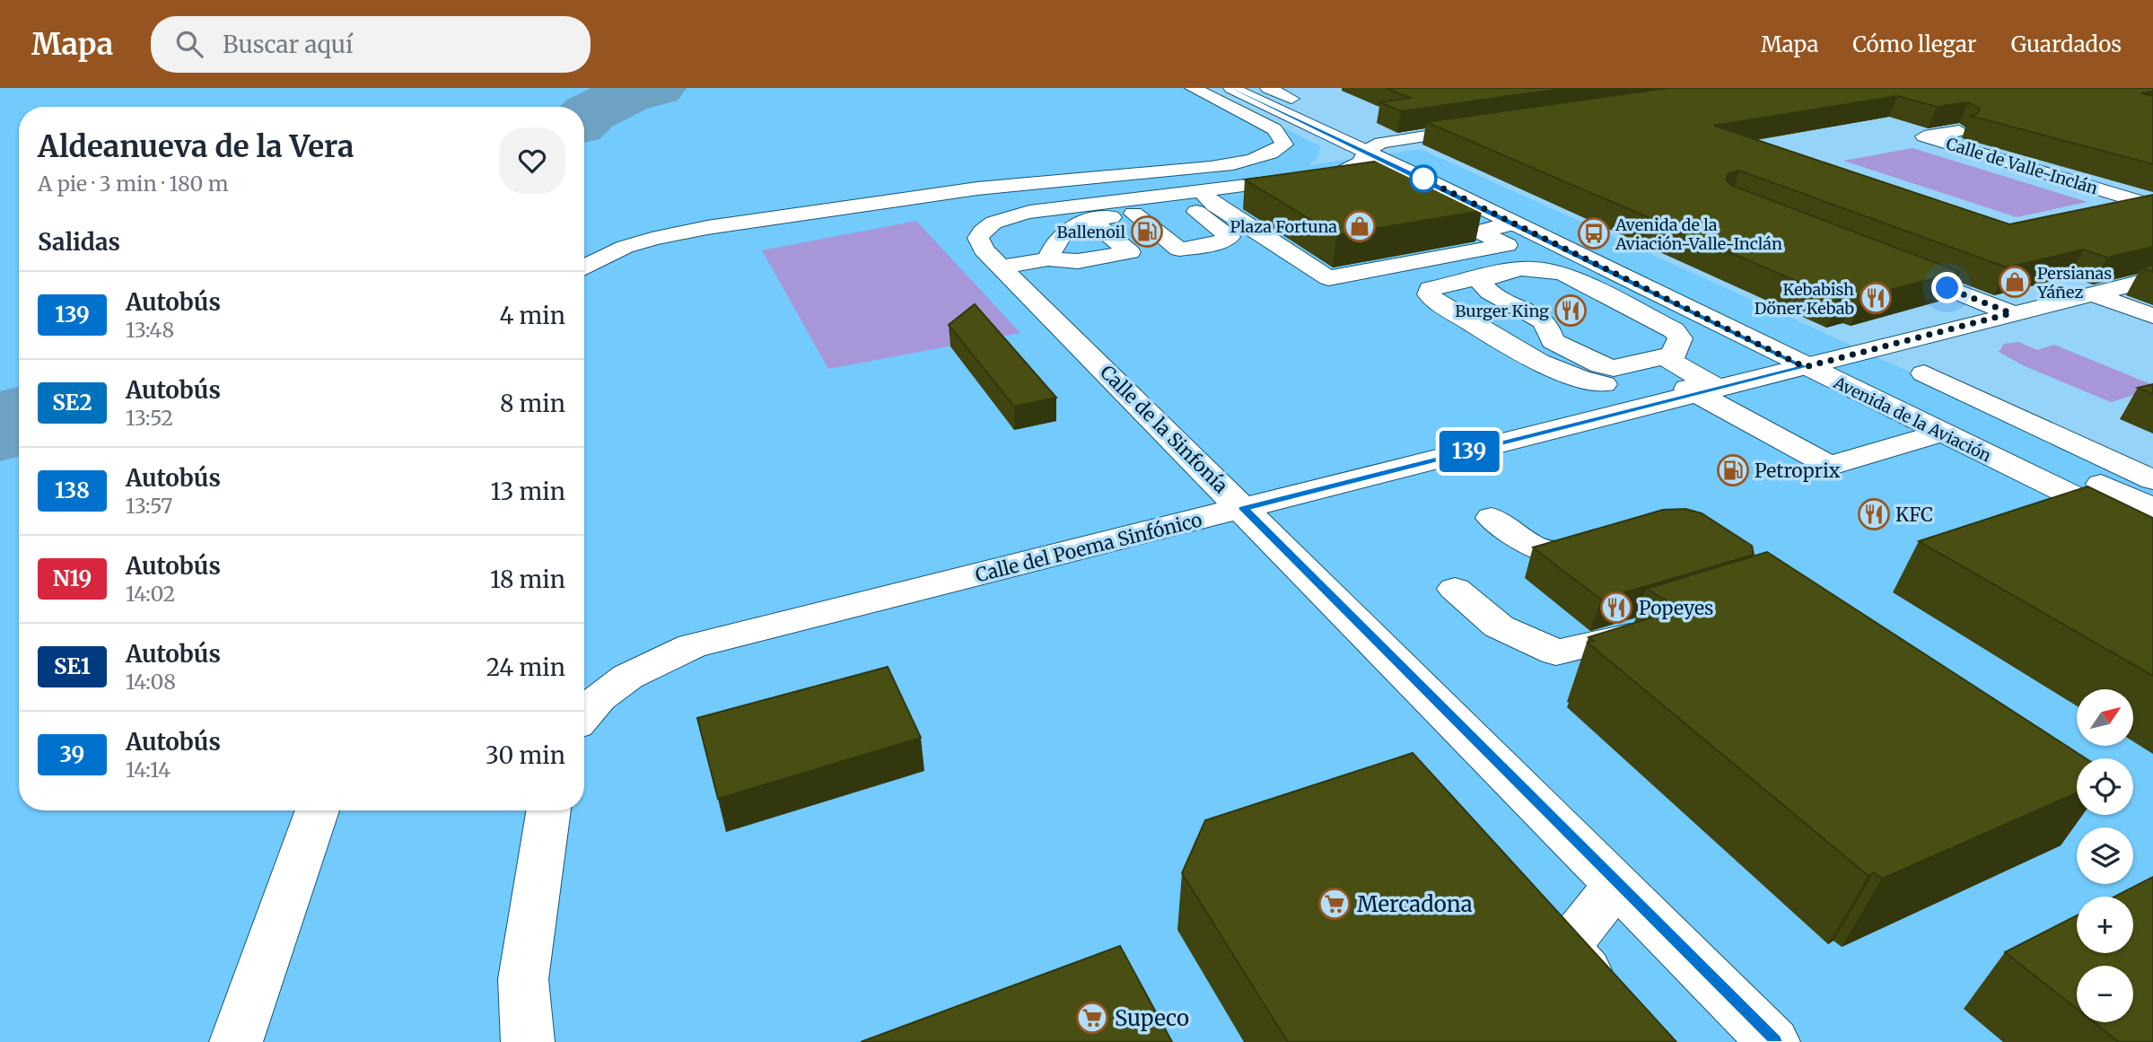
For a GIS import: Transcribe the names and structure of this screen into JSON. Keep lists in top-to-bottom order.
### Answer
{
  "streets": {
    "street": [
      "Calle de Valle-Inclán",
      "Avenida de la Aviación",
      "Calle de la Sinfonía",
      "Calle del Poema Sinfónico"
    ]
  },
  "crossings": [
    ["Avenida de la Aviación", "Calle de la Sinfonía"],
    ["Avenida de la Aviación", "Calle del Poema Sinfónico"],
    ["Calle de la Sinfonía", "Calle del Poema Sinfónico"]
  ],
  "places": {
    "shop": ["Plaza Fortuna", "Persianas Yáñez"],
    "fuel station": ["Ballenoil", "Petroprix"],
    "bus stop": ["Avenida de la Aviación-Valle-Inclán"],
    "restaurant": [
      "Kebabish Döner Kebab",
      "Burger King",
      "KFC",
      "Popeyes"
    ],
    "supermarket": ["Mercadona", "Supeco"]
  },
  "lines": ["bus line 139"],
  "north": "top right",
  "page": {
    "header": "Mapa",
    "search": "Buscar aquí",
    "nav": ["Mapa", "Cómo llegar", "Guardados"],
    "on_map": "139",
    "heading": [
      ["Aldeanueva de la Vera", "A pie · 3 min · 180 m"],
      "Salidas"
    ],
    "list": [
      {
        "mark": "139",
        "name": "Autobús",
        "note": "13:48",
        "value": "4 min"
      },
      {
        "mark": "SE2",
        "name": "Autobús",
        "note": "13:52",
        "value": "8 min"
      },
      {
        "mark": "138",
        "name": "Autobús",
        "note": "13:57",
        "value": "13 min"
      },
      {
        "mark": "N19",
        "name": "Autobús",
        "note": "14:02",
        "value": "18 min"
      },
      {
        "mark": "SE1",
        "name": "Autobús",
        "note": "14:08",
        "value": "24 min"
      },
      {
        "mark": "39",
        "name": "Autobús",
        "note": "14:14",
        "value": "30 min"
      }
    ],
    "map_buttons": ["+", "−"]
  }
}
